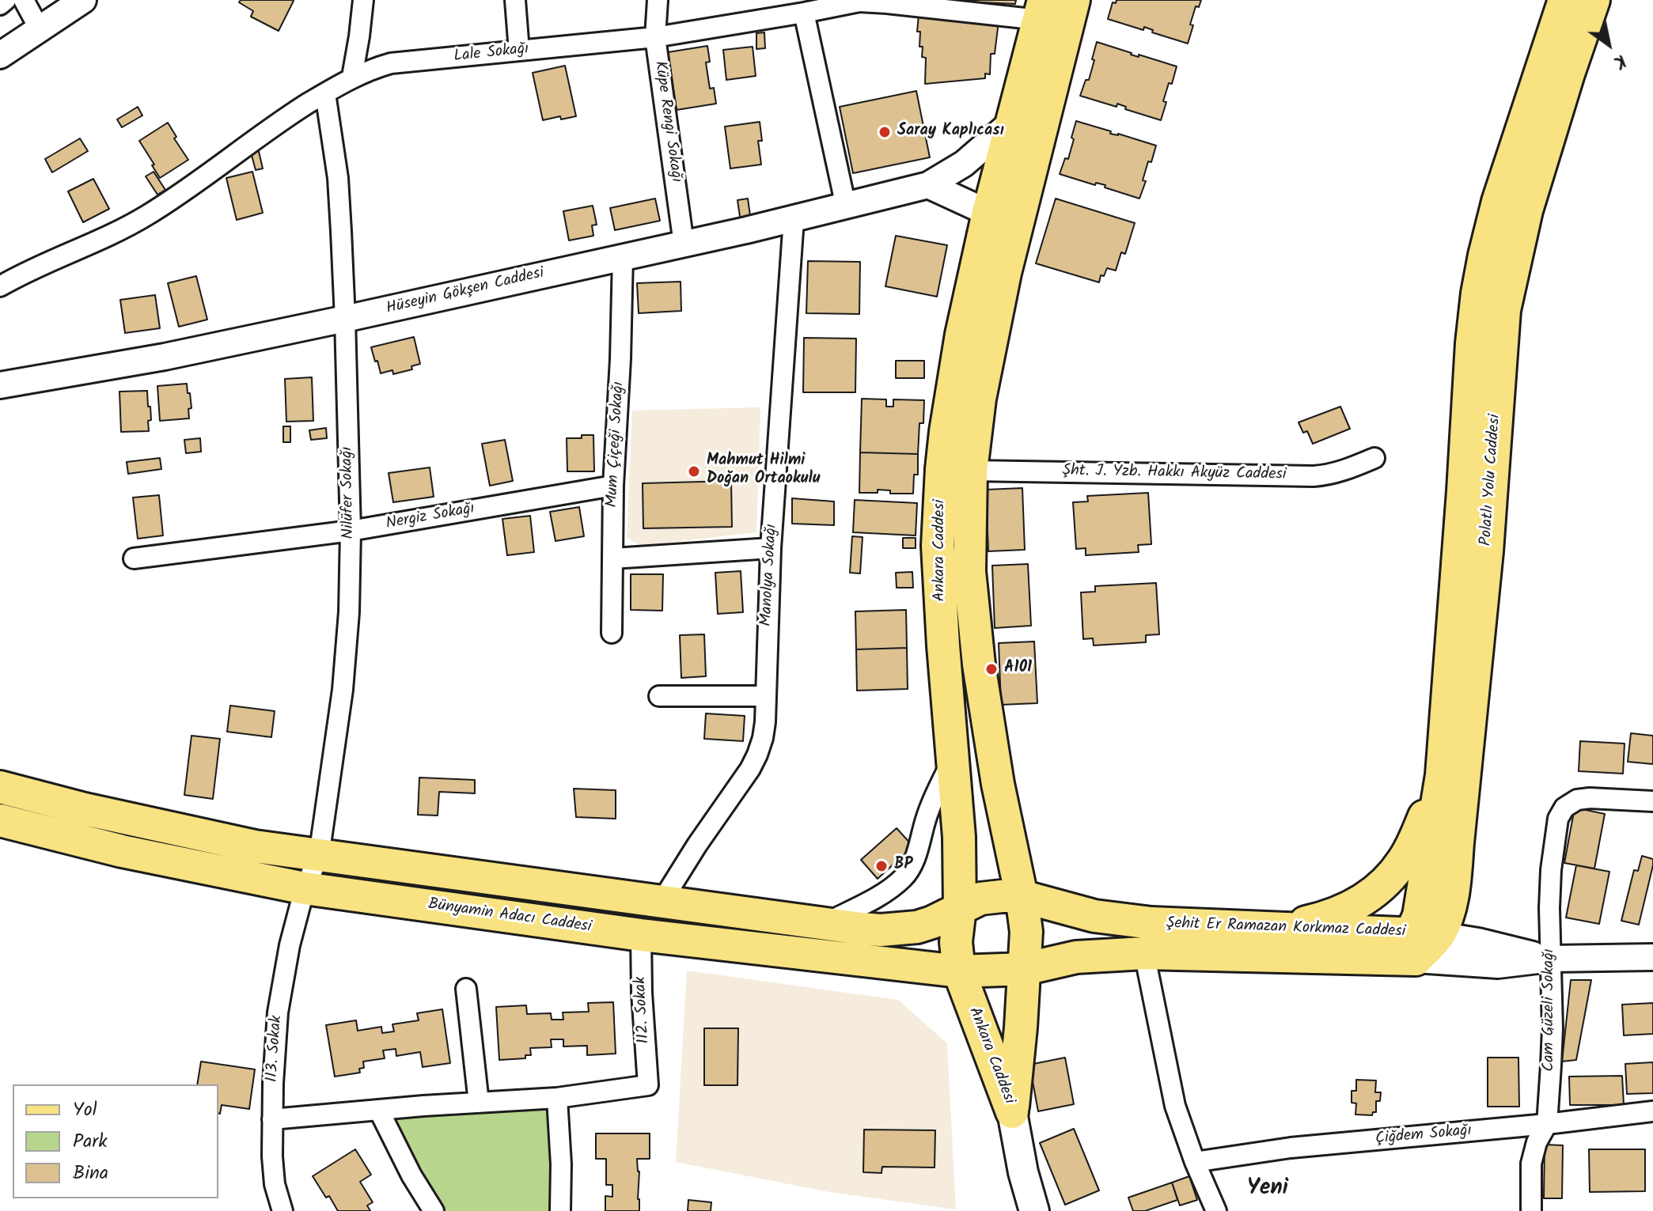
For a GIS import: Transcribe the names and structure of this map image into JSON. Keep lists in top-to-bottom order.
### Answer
{
  "streets": {
    "main road": [
      "Polatlı Yolu Caddesi",
      "Ankara Caddesi",
      "Bünyamin Adacı Caddesi",
      "Şehit Er Ramazan Korkmaz Caddesi"
    ],
    "street": [
      "Lale Sokağı",
      "Küpe Rengi Sokağı",
      "Hüseyin Gökşen Caddesi",
      "Mum Çiçeği Sokağı",
      "Şht. J. Yzb. Hakkı Akyüz Caddesi",
      "Nilüfer Sokağı",
      "Nergiz Sokağı",
      "Manolya Sokağı",
      "112. Sokak",
      "Cam Güzeli Sokağı",
      "113. Sokak",
      "Çiğdem Sokağı"
    ]
  },
  "crossings": [
    ["Lale Sokağı", "Küpe Rengi Sokağı"],
    ["Lale Sokağı", "Nilüfer Sokağı"],
    ["Lale Sokağı", "Ankara Caddesi"],
    ["Küpe Rengi Sokağı", "Hüseyin Gökşen Caddesi"],
    ["Hüseyin Gökşen Caddesi", "Mum Çiçeği Sokağı"],
    ["Hüseyin Gökşen Caddesi", "Nilüfer Sokağı"],
    ["Hüseyin Gökşen Caddesi", "Ankara Caddesi"],
    ["Hüseyin Gökşen Caddesi", "Manolya Sokağı"],
    ["Mum Çiçeği Sokağı", "Nergiz Sokağı"],
    ["Şht. J. Yzb. Hakkı Akyüz Caddesi", "Ankara Caddesi"],
    ["Polatlı Yolu Caddesi", "Şehit Er Ramazan Korkmaz Caddesi"],
    ["Nilüfer Sokağı", "Nergiz Sokağı"],
    ["Nilüfer Sokağı", "Bünyamin Adacı Caddesi"],
    ["Nilüfer Sokağı", "Şehit Er Ramazan Korkmaz Caddesi"],
    ["Nilüfer Sokağı", "113. Sokak"],
    ["Ankara Caddesi", "Bünyamin Adacı Caddesi"],
    ["Ankara Caddesi", "Şehit Er Ramazan Korkmaz Caddesi"],
    ["Manolya Sokağı", "Şehit Er Ramazan Korkmaz Caddesi"],
    ["Bünyamin Adacı Caddesi", "Şehit Er Ramazan Korkmaz Caddesi"],
    ["Bünyamin Adacı Caddesi", "112. Sokak"],
    ["Bünyamin Adacı Caddesi", "113. Sokak"],
    ["Şehit Er Ramazan Korkmaz Caddesi", "Cam Güzeli Sokağı"],
    ["Cam Güzeli Sokağı", "Çiğdem Sokağı"]
  ],
  "districts": ["Yeni"],
  "places": [
    "Saray Kaplıcası",
    "Mahmut Hilmi Doğan Ortaokulu",
    "A101",
    "BP"
  ],
  "legend": ["Yol", "Park", "Bina"],
  "north": "bottom right"
}
